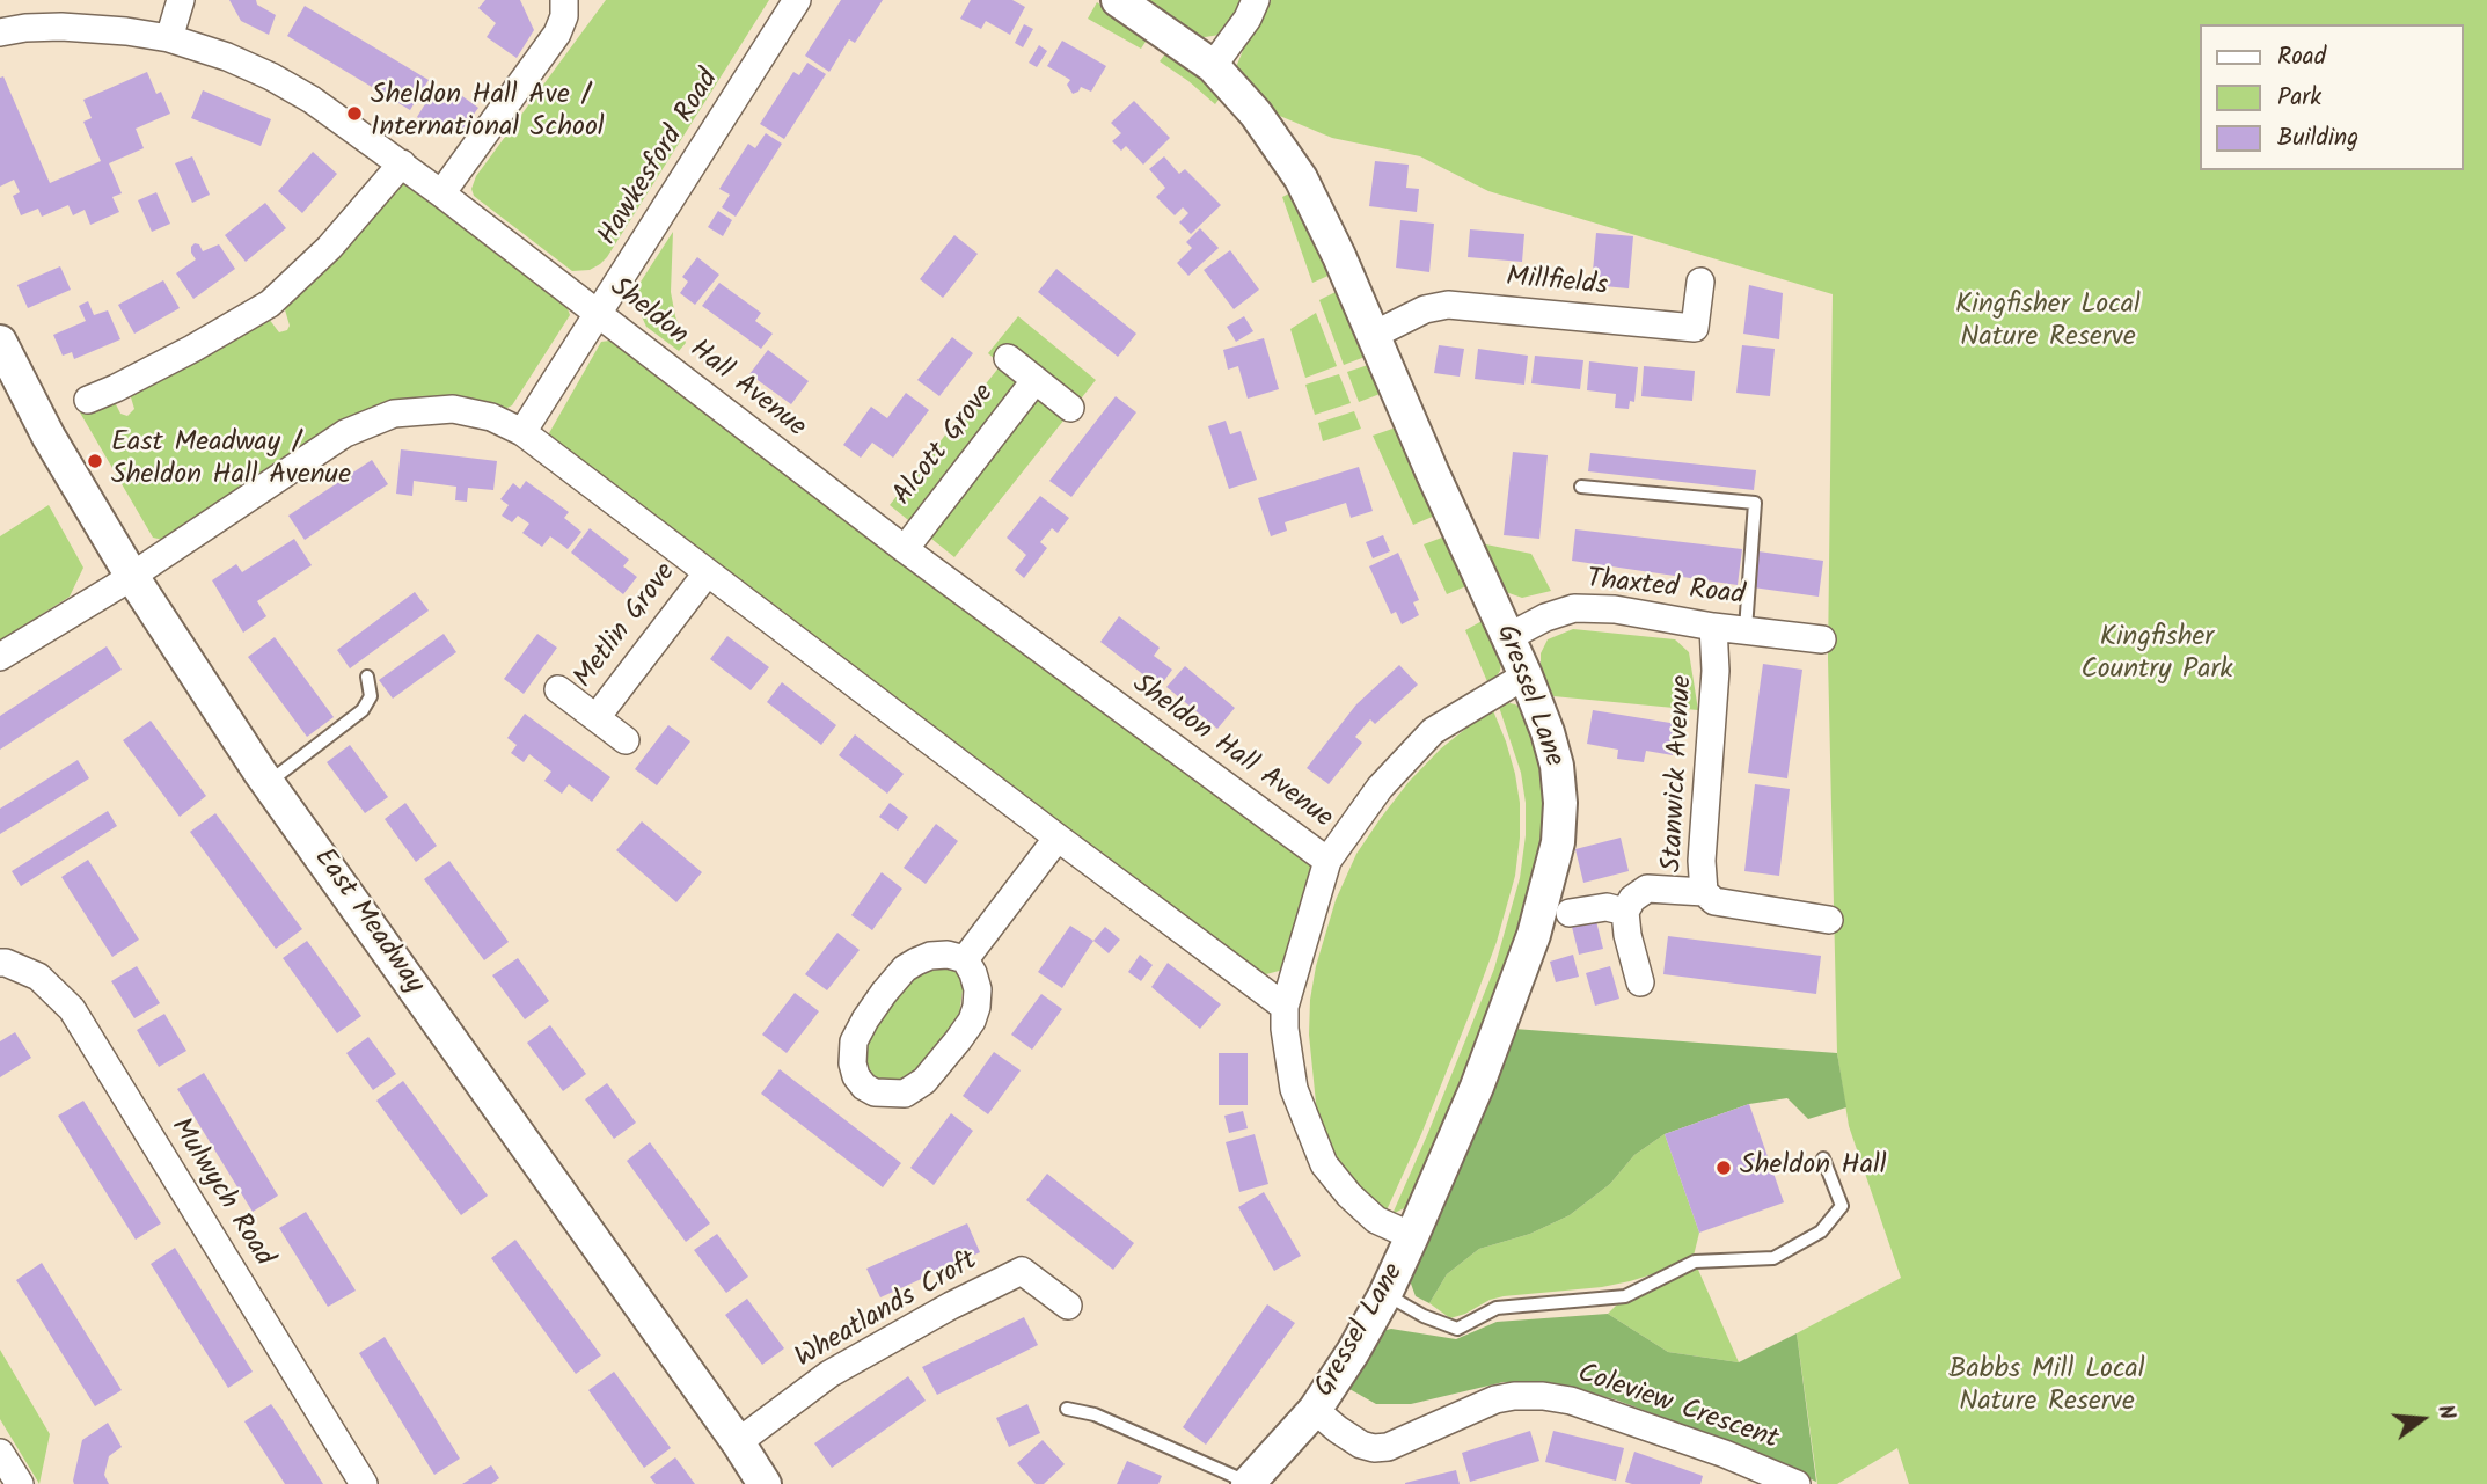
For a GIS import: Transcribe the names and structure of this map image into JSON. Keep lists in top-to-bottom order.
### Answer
{
  "streets": {
    "street": [
      "Hawkesford Road",
      "Millfields",
      "Sheldon Hall Avenue",
      "Alcott Grove",
      "Thaxted Road",
      "Metlin Grove",
      "Gressel Lane",
      "Stanwick Avenue",
      "East Meadway",
      "Mulwych Road",
      "Wheatlands Croft",
      "Coleview Crescent"
    ]
  },
  "crossings": [
    ["Hawkesford Road", "Sheldon Hall Avenue"],
    ["Millfields", "Gressel Lane"],
    ["Sheldon Hall Avenue", "Alcott Grove"],
    ["Thaxted Road", "Gressel Lane"],
    ["Thaxted Road", "Stanwick Avenue"],
    ["Gressel Lane", "Coleview Crescent"],
    ["East Meadway", "Wheatlands Croft"]
  ],
  "parks": ["Kingfisher Local Nature Reserve", "Kingfisher Country Park", "Babbs Mill Local Nature Reserve"],
  "places": ["Sheldon Hall Ave / International School", "East Meadway / Sheldon Hall Avenue", "Sheldon Hall"],
  "legend": ["Road", "Park", "Building"],
  "north": "right"
}
